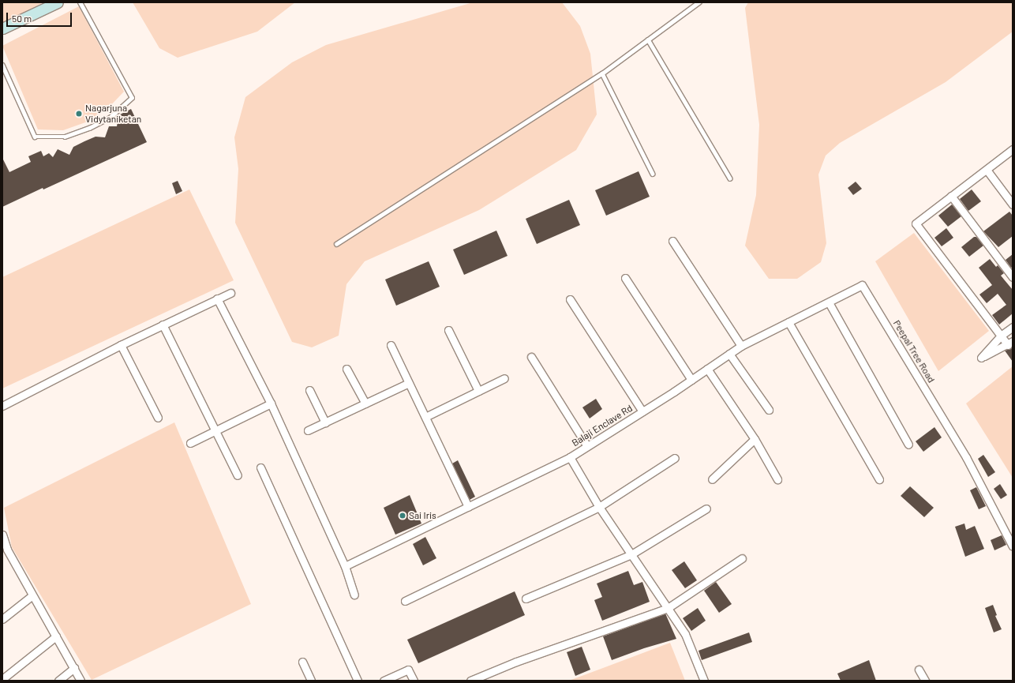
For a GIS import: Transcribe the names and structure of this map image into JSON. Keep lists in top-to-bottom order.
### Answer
{
  "streets": {
    "street": ["Peepal Tree Road", "Balaji Enclave Rd"]
  },
  "crossings": [
    ["Peepal Tree Road", "Balaji Enclave Rd"]
  ],
  "places": ["Nagarjuna Vidytaniketan", "Sai Iris"],
  "scale_bar": "50 m"
}
